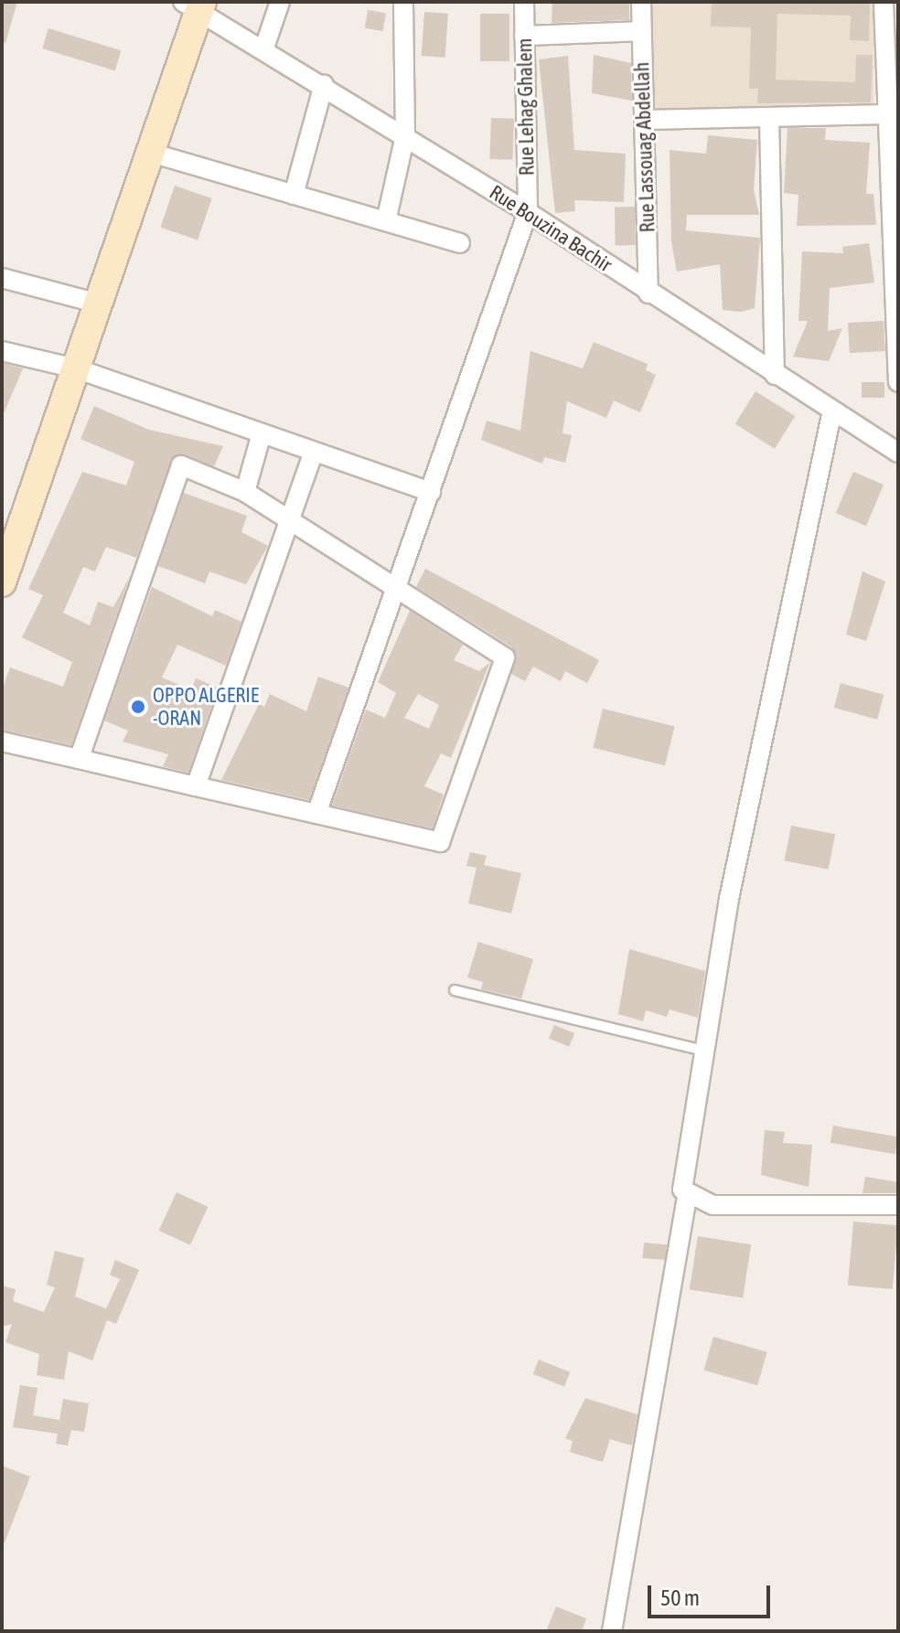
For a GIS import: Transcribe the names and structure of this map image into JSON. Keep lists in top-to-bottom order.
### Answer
{
  "streets": {
    "street": ["Rue Lehag Ghalem", "Rue Lassouag Abdellah", "Rue Bouzina Bachir"]
  },
  "crossings": [
    ["Rue Lehag Ghalem", "Rue Bouzina Bachir"],
    ["Rue Lassouag Abdellah", "Rue Bouzina Bachir"]
  ],
  "places": ["OPPO ALGERIE -ORAN"],
  "scale_bar": "50 m"
}
